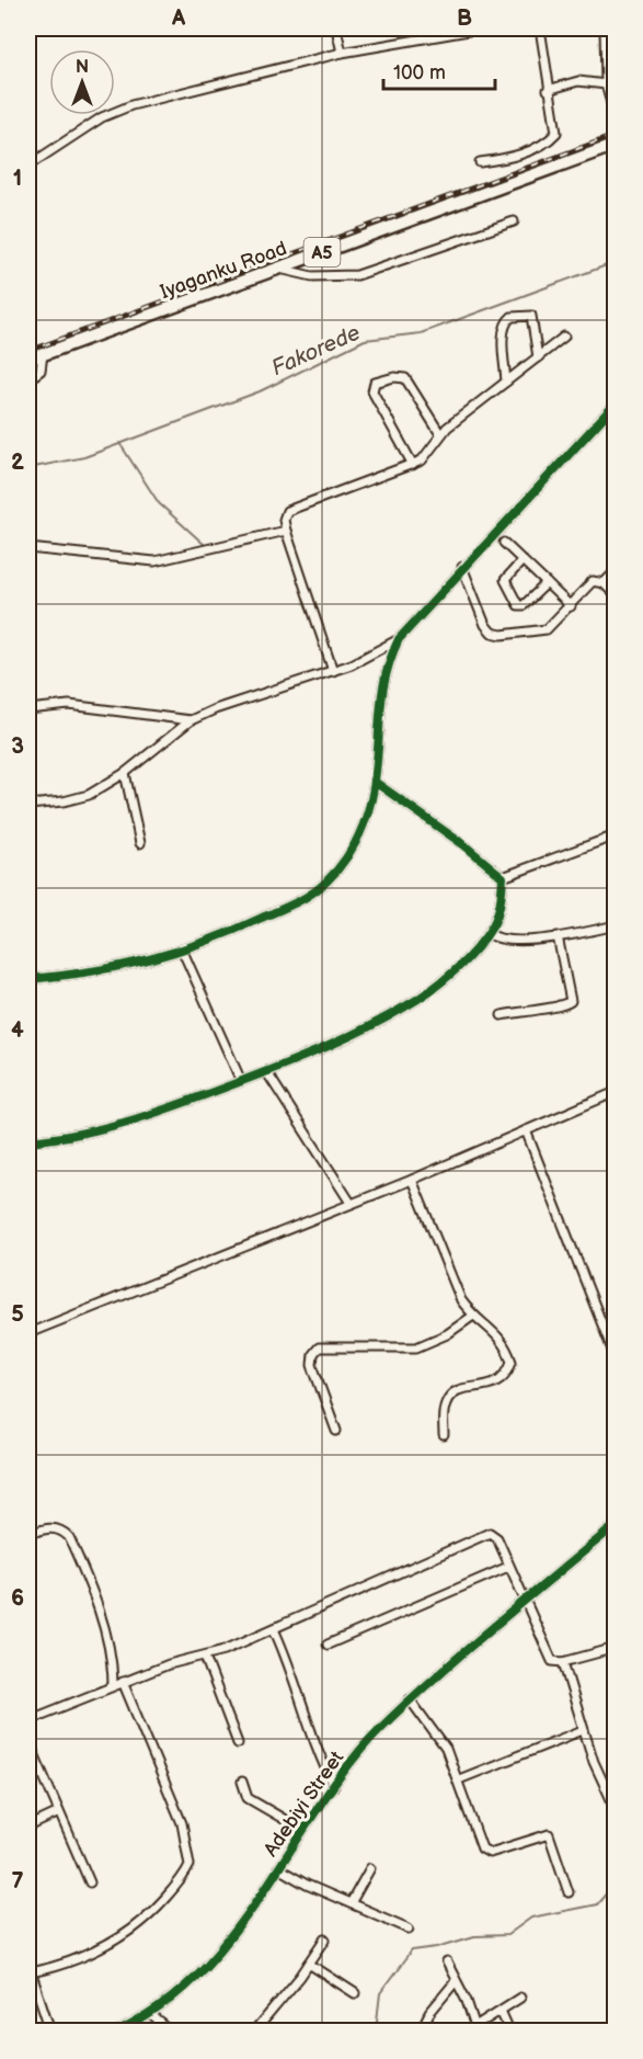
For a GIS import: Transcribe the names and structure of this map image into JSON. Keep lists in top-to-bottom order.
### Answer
{
  "streets": {
    "highway": ["A5", "Iyaganku Road"],
    "street": ["Adebiyi Street"]
  },
  "water": ["Fakorede"],
  "scale_bar": "100 m",
  "north": "top",
  "grid": {
    "columns": ["A", "B"],
    "rows": [
      "1",
      "2",
      "3",
      "4",
      "5",
      "6",
      "7"
    ]
  }
}
